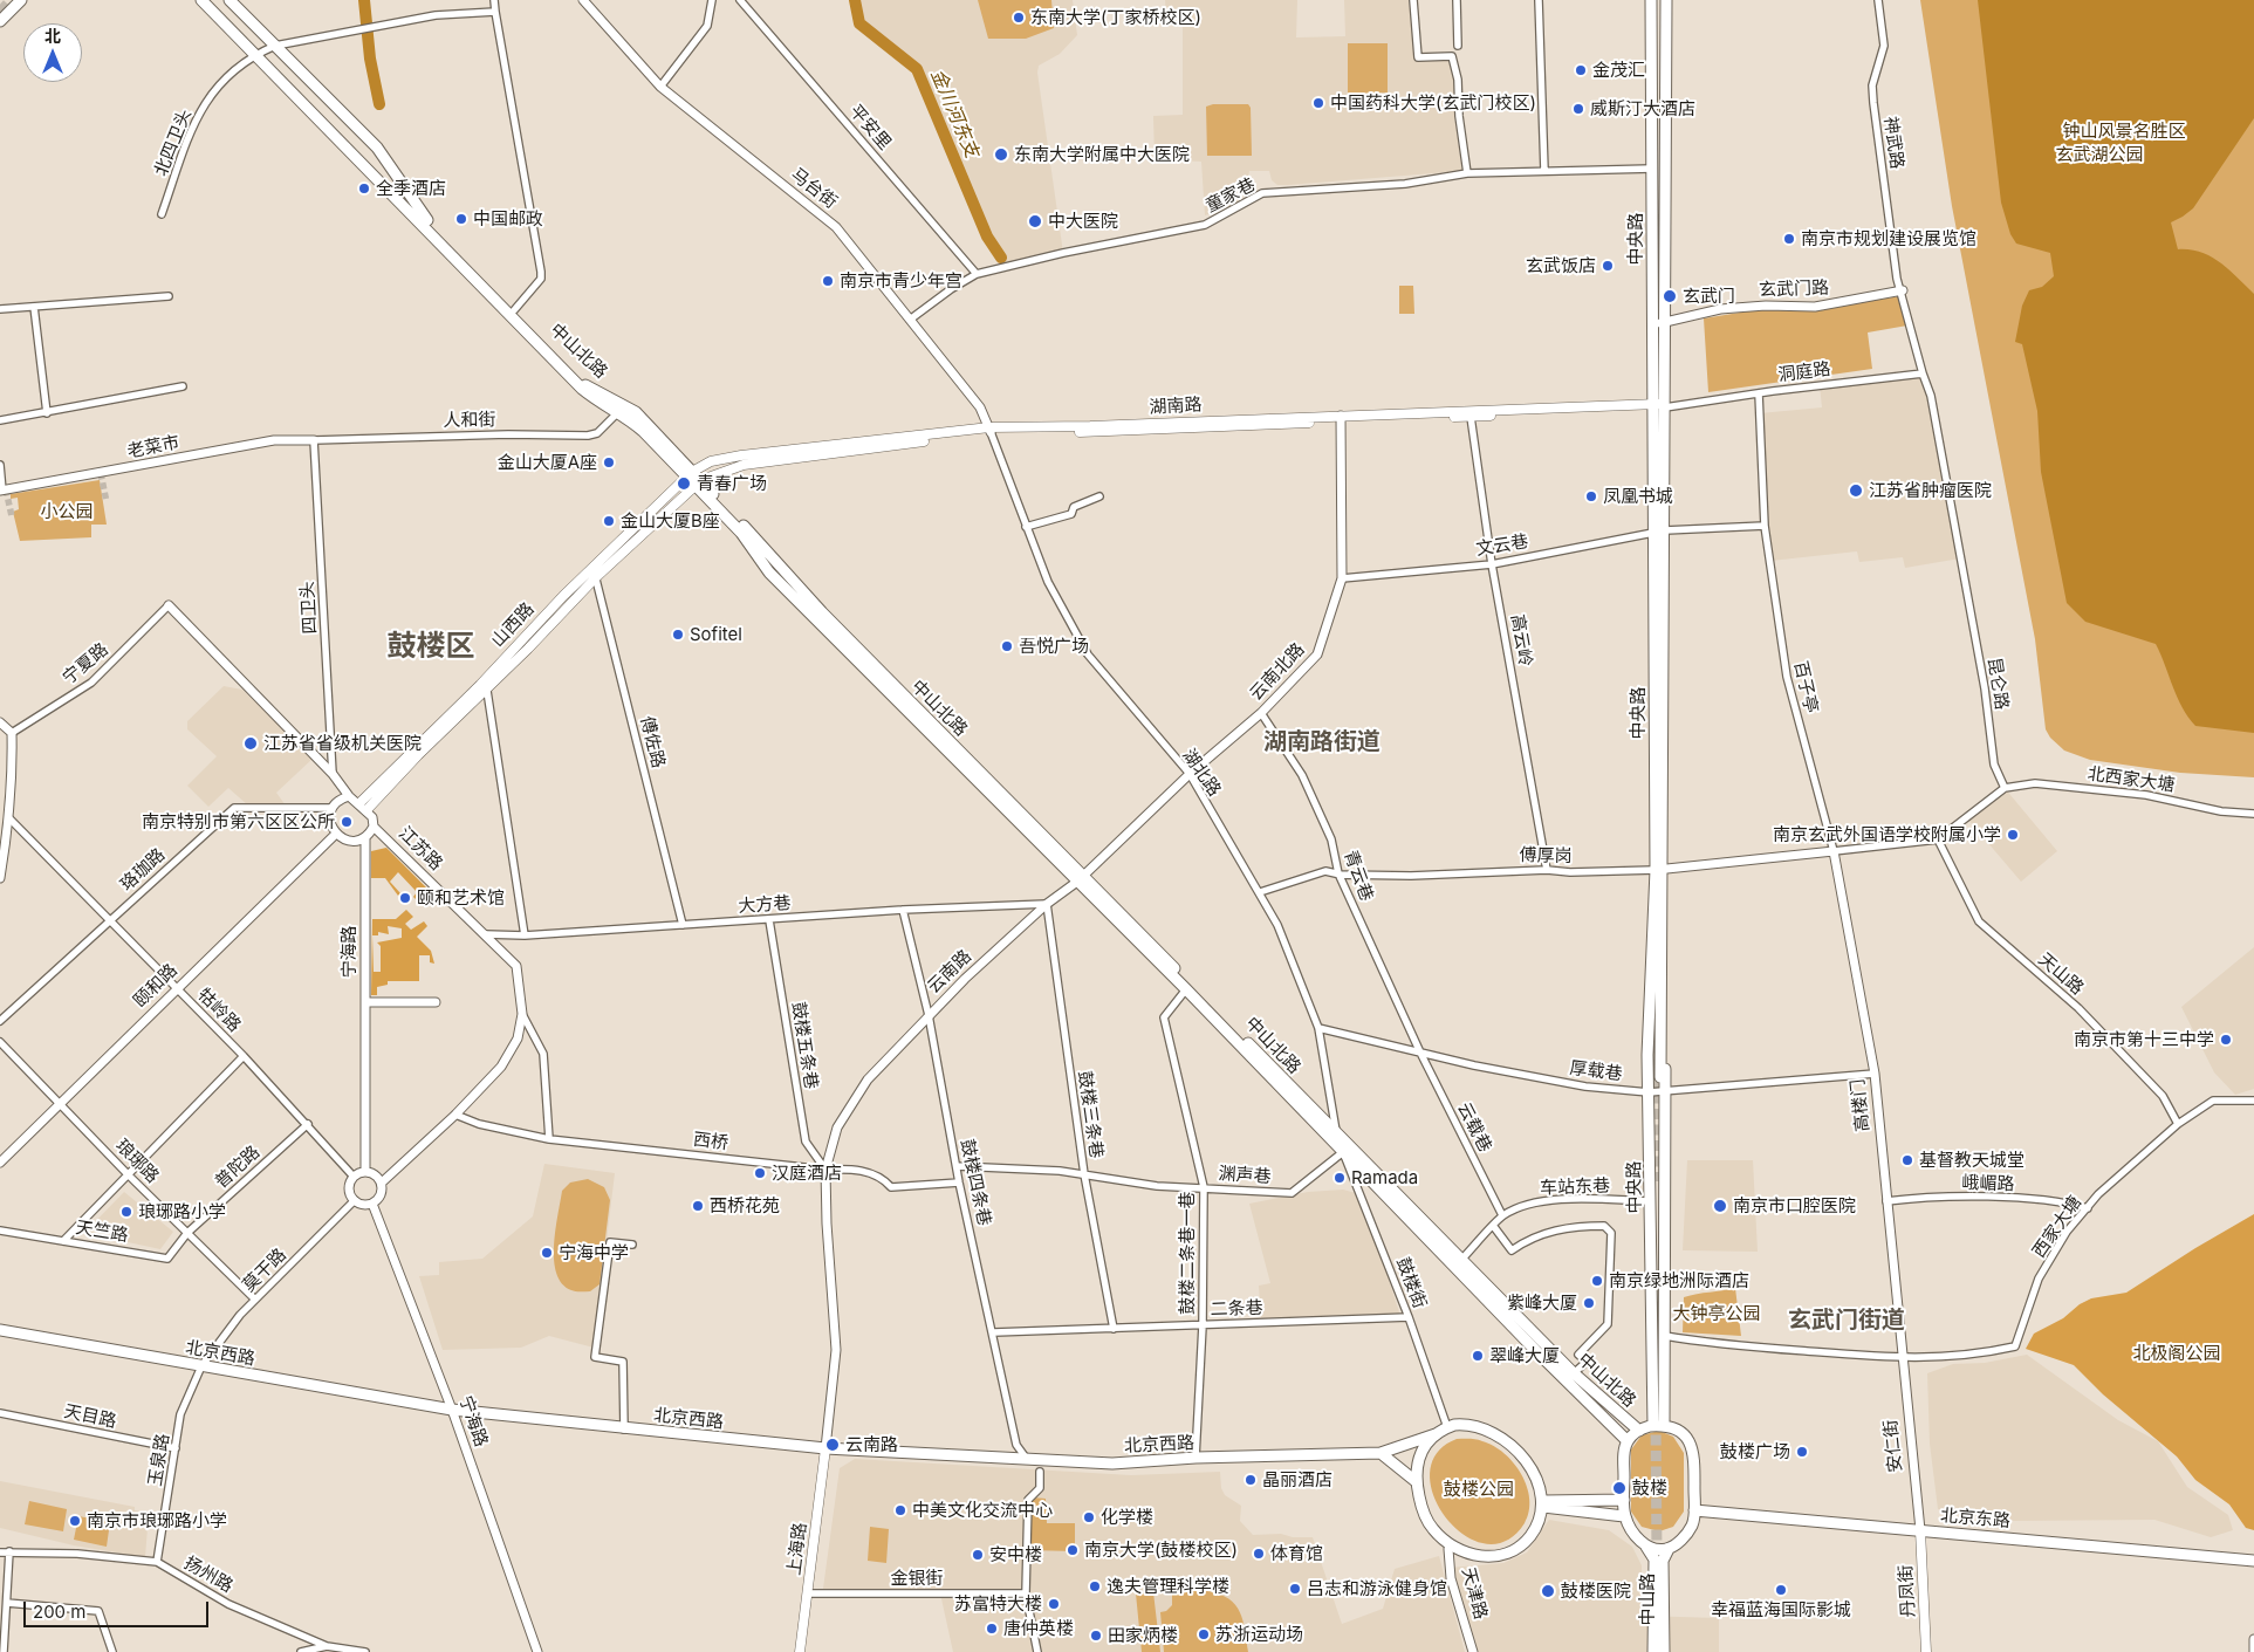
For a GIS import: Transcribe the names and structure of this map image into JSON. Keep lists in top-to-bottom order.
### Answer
{
  "streets": {
    "main road": [
      "中央路",
      "中山北路",
      "湖南路",
      "山西路",
      "北京西路",
      "北京东路",
      "上海路",
      "丹凤街",
      "中山路"
    ],
    "street": [
      "平安里",
      "北四卫头",
      "神武路",
      "马台街",
      "童家巷",
      "玄武门路",
      "洞庭路",
      "人和街",
      "老菜市",
      "文云巷",
      "四卫头",
      "高云岭",
      "宁夏路",
      "云南北路",
      "昆仑路",
      "百子亭",
      "傅佐路",
      "湖北路",
      "北西家大塘",
      "江苏路",
      "傅厚岗",
      "珞珈路",
      "青云巷",
      "大方巷",
      "宁海路",
      "云南路",
      "天山路",
      "颐和路",
      "牯岭路",
      "鼓楼五条巷",
      "厚载巷",
      "高楼门",
      "鼓楼三条巷",
      "云载巷",
      "西桥",
      "琅琊路",
      "普陀路",
      "渊声巷",
      "鼓楼四条巷",
      "峨嵋路",
      "车站东巷",
      "西家大塘",
      "天竺路",
      "鼓楼二条巷一巷",
      "莫干路",
      "鼓楼街",
      "二条巷",
      "天目路",
      "安仁街",
      "玉泉路",
      "扬州路",
      "金银街",
      "天津路"
    ]
  },
  "crossings": [
    ["平安里", "童家巷"],
    ["北四卫头", "中山北路"],
    ["神武路", "玄武门路"],
    ["神武路", "洞庭路"],
    ["神武路", "昆仑路"],
    ["马台街", "童家巷"],
    ["马台街", "湖南路"],
    ["马台街", "湖北路"],
    ["童家巷", "中央路"],
    ["中央路", "玄武门路"],
    ["中央路", "中山北路"],
    ["中央路", "洞庭路"],
    ["中央路", "湖南路"],
    ["中央路", "文云巷"],
    ["中央路", "傅厚岗"],
    ["中央路", "厚载巷"],
    ["中央路", "车站东巷"],
    ["中央路", "北京东路"],
    ["中央路", "中山路"],
    ["中山北路", "湖南路"],
    ["中山北路", "人和街"],
    ["中山北路", "山西路"],
    ["中山北路", "云南北路"],
    ["中山北路", "湖北路"],
    ["中山北路", "云南路"],
    ["中山北路", "渊声巷"],
    ["中山北路", "鼓楼二条巷一巷"],
    ["中山北路", "鼓楼街"],
    ["中山北路", "北京东路"],
    ["中山北路", "中山路"],
    ["洞庭路", "湖南路"],
    ["洞庭路", "昆仑路"],
    ["洞庭路", "百子亭"],
    ["湖南路", "山西路"],
    ["湖南路", "高云岭"],
    ["湖南路", "云南北路"],
    ["湖南路", "湖北路"],
    ["人和街", "老菜市"],
    ["人和街", "四卫头"],
    ["老菜市", "四卫头"],
    ["文云巷", "高云岭"],
    ["文云巷", "云南北路"],
    ["四卫头", "江苏路"],
    ["山西路", "傅佐路"],
    ["山西路", "江苏路"],
    ["山西路", "珞珈路"],
    ["山西路", "宁海路"],
    ["山西路", "颐和路"],
    ["高云岭", "傅厚岗"],
    ["宁夏路", "江苏路"],
    ["云南北路", "湖北路"],
    ["云南北路", "青云巷"],
    ["云南北路", "云南路"],
    ["昆仑路", "北西家大塘"],
    ["百子亭", "傅厚岗"],
    ["百子亭", "高楼门"],
    ["傅佐路", "大方巷"],
    ["湖北路", "傅厚岗"],
    ["湖北路", "厚载巷"],
    ["湖北路", "渊声巷"],
    ["湖北路", "鼓楼街"],
    ["江苏路", "珞珈路"],
    ["江苏路", "大方巷"],
    ["江苏路", "宁海路"],
    ["江苏路", "颐和路"],
    ["江苏路", "牯岭路"],
    ["江苏路", "西桥"],
    ["江苏路", "莫干路"],
    ["傅厚岗", "青云巷"],
    ["傅厚岗", "高楼门"],
    ["珞珈路", "宁海路"],
    ["珞珈路", "颐和路"],
    ["珞珈路", "牯岭路"],
    ["青云巷", "厚载巷"],
    ["青云巷", "云载巷"],
    ["大方巷", "云南路"],
    ["大方巷", "鼓楼五条巷"],
    ["大方巷", "鼓楼三条巷"],
    ["大方巷", "鼓楼四条巷"],
    ["宁海路", "颐和路"],
    ["宁海路", "牯岭路"],
    ["宁海路", "莫干路"],
    ["宁海路", "北京西路"],
    ["云南路", "鼓楼五条巷"],
    ["云南路", "鼓楼三条巷"],
    ["云南路", "西桥"],
    ["云南路", "鼓楼四条巷"],
    ["云南路", "北京西路"],
    ["云南路", "上海路"],
    ["天山路", "西家大塘"],
    ["颐和路", "牯岭路"],
    ["颐和路", "琅琊路"],
    ["牯岭路", "普陀路"],
    ["牯岭路", "莫干路"],
    ["鼓楼五条巷", "西桥"],
    ["厚载巷", "高楼门"],
    ["厚载巷", "云载巷"],
    ["高楼门", "峨嵋路"],
    ["高楼门", "西家大塘"],
    ["高楼门", "安仁街"],
    ["鼓楼三条巷", "渊声巷"],
    ["鼓楼三条巷", "二条巷"],
    ["云载巷", "车站东巷"],
    ["西桥", "鼓楼四条巷"],
    ["琅琊路", "普陀路"],
    ["琅琊路", "天竺路"],
    ["琅琊路", "莫干路"],
    ["普陀路", "天竺路"],
    ["渊声巷", "鼓楼四条巷"],
    ["渊声巷", "鼓楼二条巷一巷"],
    ["渊声巷", "鼓楼街"],
    ["鼓楼四条巷", "二条巷"],
    ["鼓楼四条巷", "北京西路"],
    ["峨嵋路", "西家大塘"],
    ["西家大塘", "安仁街"],
    ["鼓楼二条巷一巷", "二条巷"],
    ["鼓楼二条巷一巷", "北京西路"],
    ["莫干路", "北京西路"],
    ["莫干路", "玉泉路"],
    ["鼓楼街", "二条巷"],
    ["鼓楼街", "北京西路"],
    ["鼓楼街", "天津路"],
    ["北京西路", "玉泉路"],
    ["北京西路", "上海路"],
    ["北京西路", "天津路"],
    ["天目路", "玉泉路"],
    ["安仁街", "北京东路"],
    ["安仁街", "丹凤街"],
    ["玉泉路", "扬州路"],
    ["北京东路", "丹凤街"],
    ["北京东路", "中山路"],
    ["上海路", "金银街"]
  ],
  "districts": ["鼓楼区", "湖南路街道", "玄武门街道"],
  "water": ["金川河东支"],
  "parks": [
    "钟山风景名胜区",
    "玄武湖公园",
    "小公园",
    "大钟亭公园",
    "北极阁公园",
    "鼓楼公园"
  ],
  "places": [
    "东南大学(丁家桥校区)",
    "金茂汇",
    "中国药科大学(玄武门校区)",
    "威斯汀大酒店",
    "东南大学附属中大医院",
    "全季酒店",
    "中国邮政",
    "中大医院",
    "南京市规划建设展览馆",
    "玄武饭店",
    "南京市青少年宫",
    "玄武门",
    "金山大厦A座",
    "青春广场",
    "江苏省肿瘤医院",
    "凤凰书城",
    "金山大厦B座",
    "Sofitel",
    "吾悦广场",
    "江苏省省级机关医院",
    "南京特别市第六区区公所",
    "南京玄武外国语学校附属小学",
    "颐和艺术馆",
    "南京市第十三中学",
    "基督教天城堂",
    "汉庭酒店",
    "Ramada",
    "西桥花苑",
    "南京市口腔医院",
    "琅琊路小学",
    "宁海中学",
    "南京绿地洲际酒店",
    "紫峰大厦",
    "翠峰大厦",
    "云南路",
    "鼓楼广场",
    "晶丽酒店",
    "鼓楼",
    "中美文化交流中心",
    "化学楼",
    "南京市琅琊路小学",
    "南京大学(鼓楼校区)",
    "体育馆",
    "安中楼",
    "逸夫管理科学楼",
    "吕志和游泳健身馆",
    "幸福蓝海国际影城",
    "鼓楼医院",
    "苏富特大楼",
    "唐仲英楼",
    "苏浙运动场",
    "田家炳楼"
  ],
  "scale_bar": "200 m",
  "north": "top"
}
